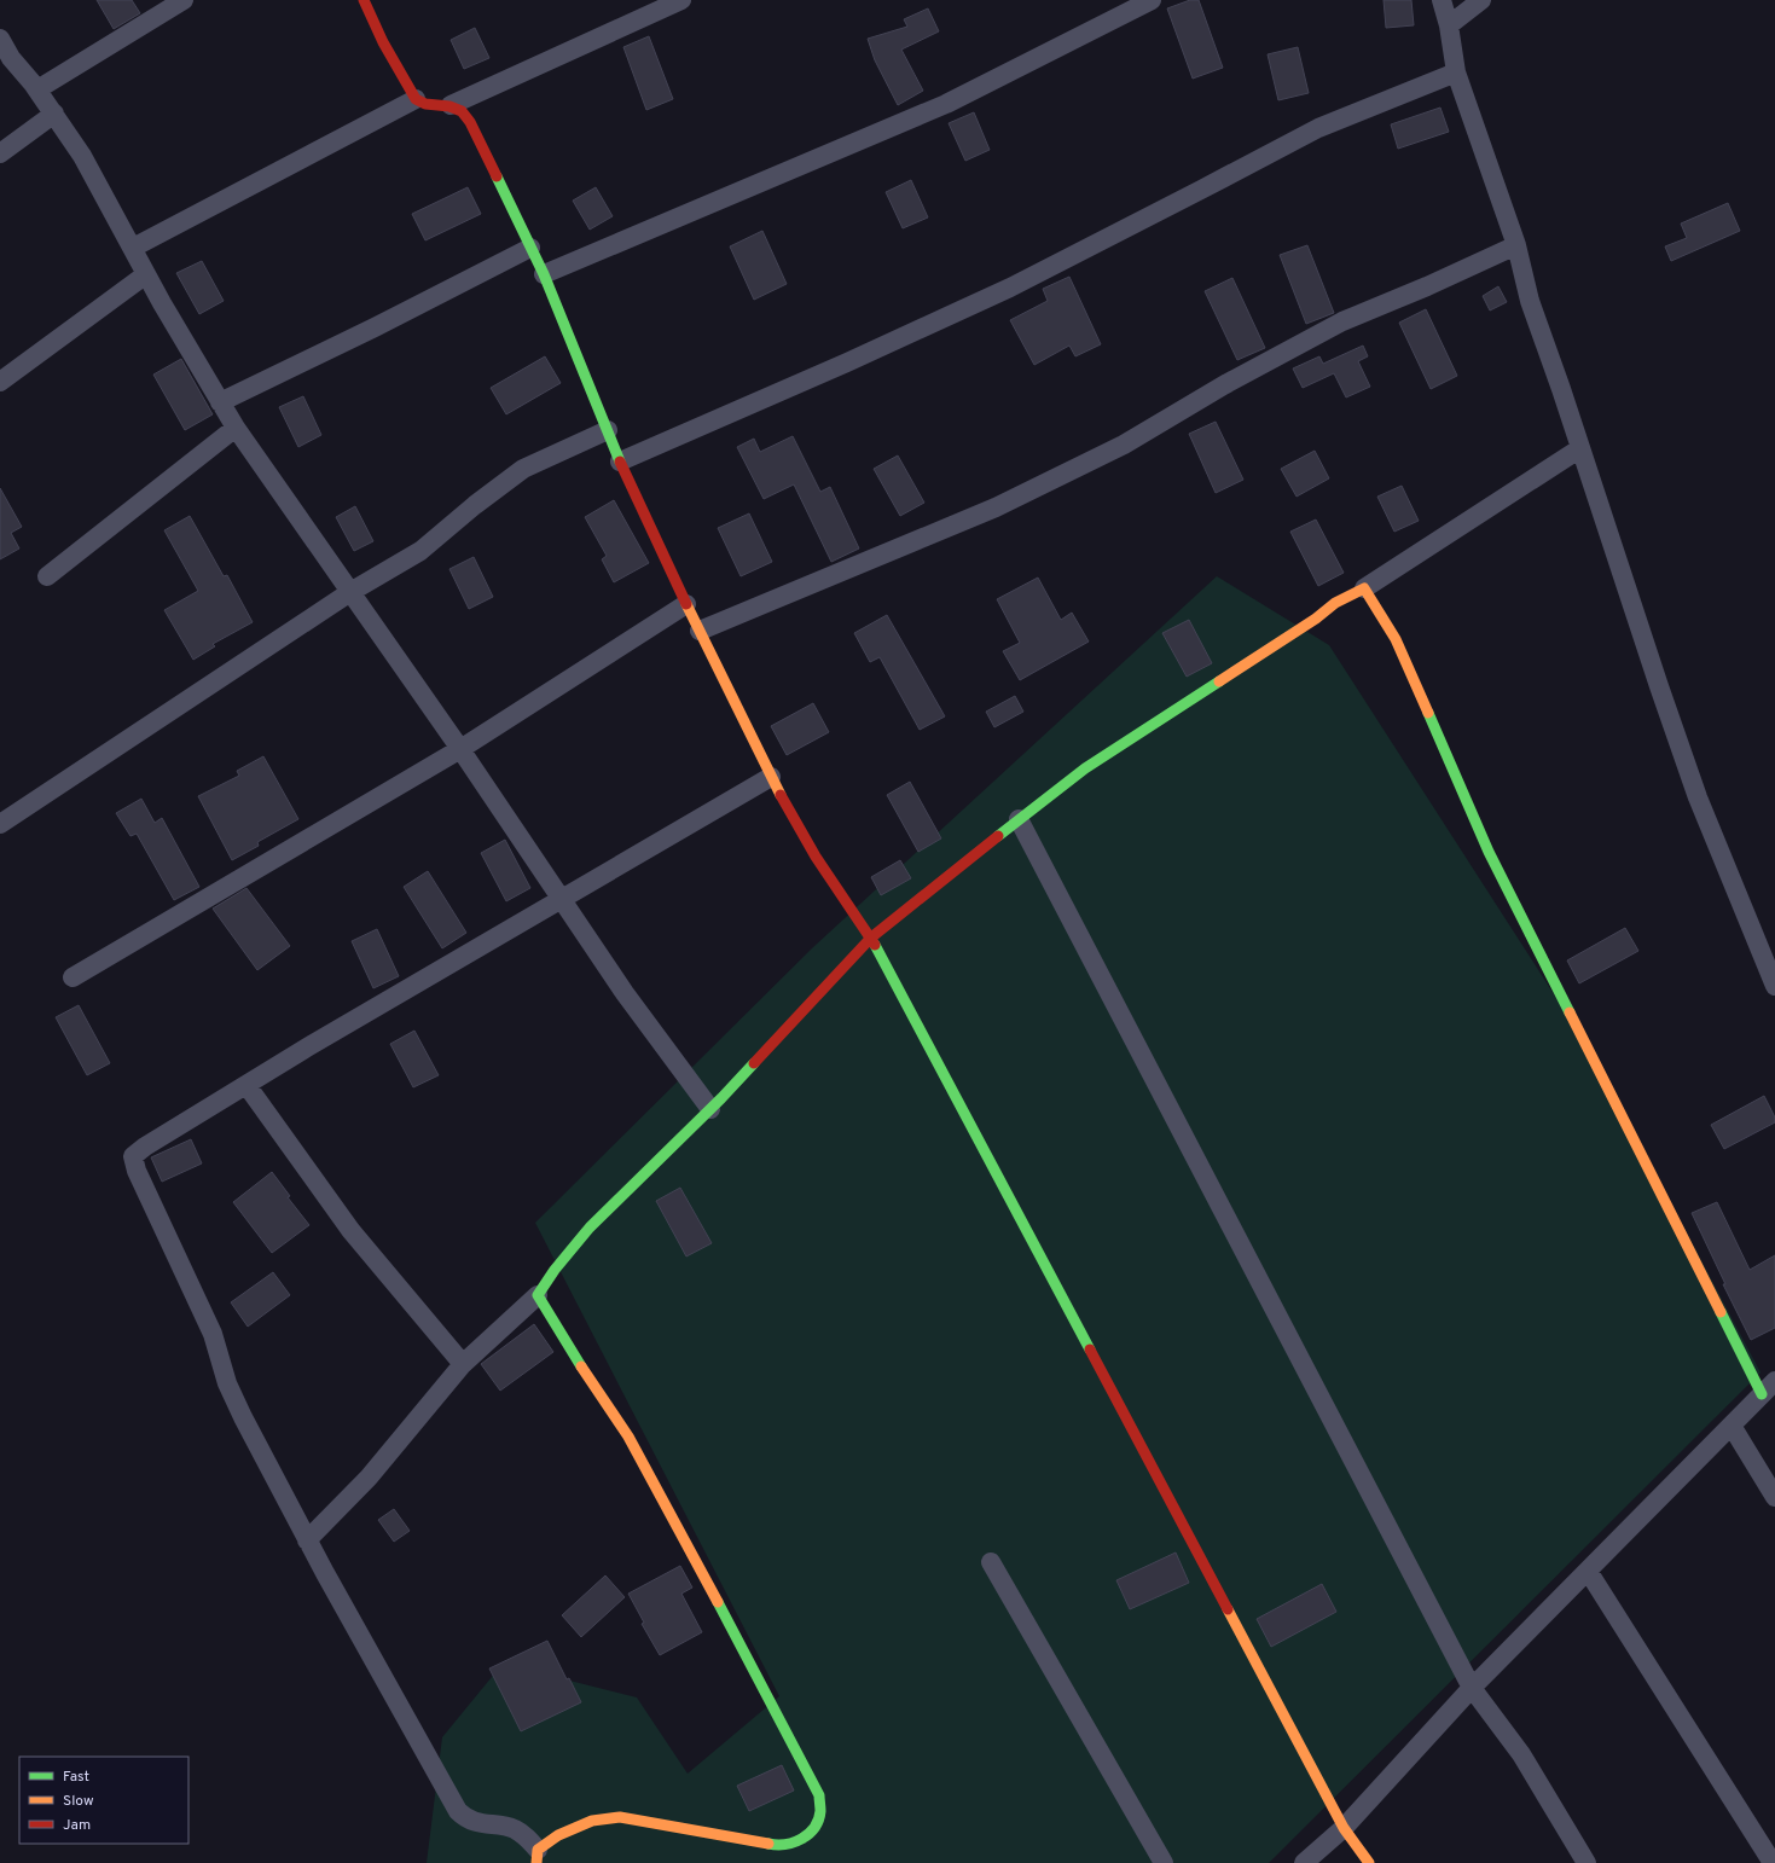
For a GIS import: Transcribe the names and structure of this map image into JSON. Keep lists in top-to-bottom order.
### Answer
{
  "legend": ["Fast", "Slow", "Jam"]
}
